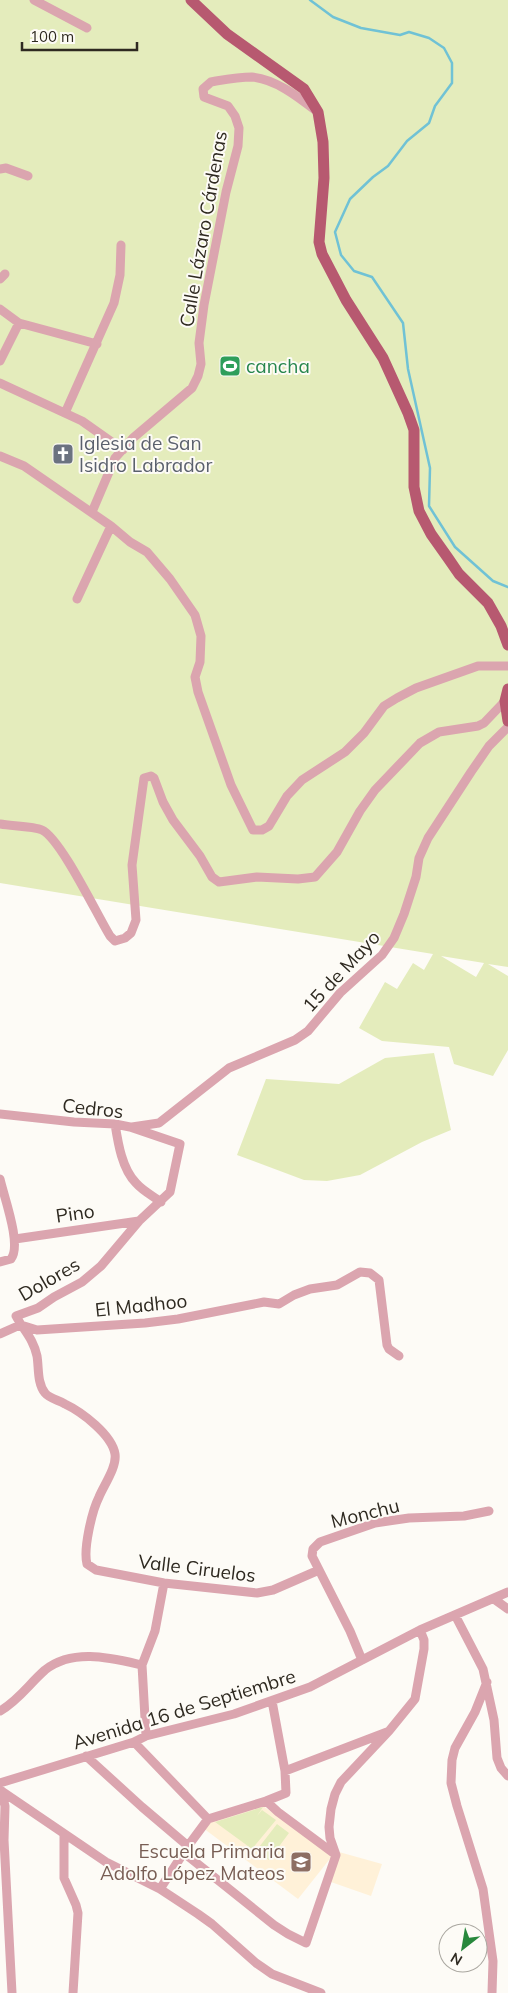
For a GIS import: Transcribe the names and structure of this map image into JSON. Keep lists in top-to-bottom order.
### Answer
{
  "streets": {
    "street": [
      "Calle Lázaro Cárdenas",
      "15 de Mayo",
      "Cedros",
      "Pino",
      "Dolores",
      "El Madhoo",
      "Monchu",
      "Valle Ciruelos",
      "Avenida 16 de Septiembre"
    ]
  },
  "crossings": [
    ["15 de Mayo", "Cedros"],
    ["Cedros", "Dolores"],
    ["Pino", "Dolores"],
    ["Dolores", "El Madhoo"],
    ["Dolores", "Valle Ciruelos"],
    ["Monchu", "Valle Ciruelos"],
    ["Monchu", "Avenida 16 de Septiembre"]
  ],
  "places": {
    "sports": ["cancha"],
    "church": ["Iglesia de San Isidro Labrador"],
    "school or university": ["Escuela Primaria Adolfo López Mateos"]
  },
  "scale_bar": "100 m",
  "north": "bottom left"
}
